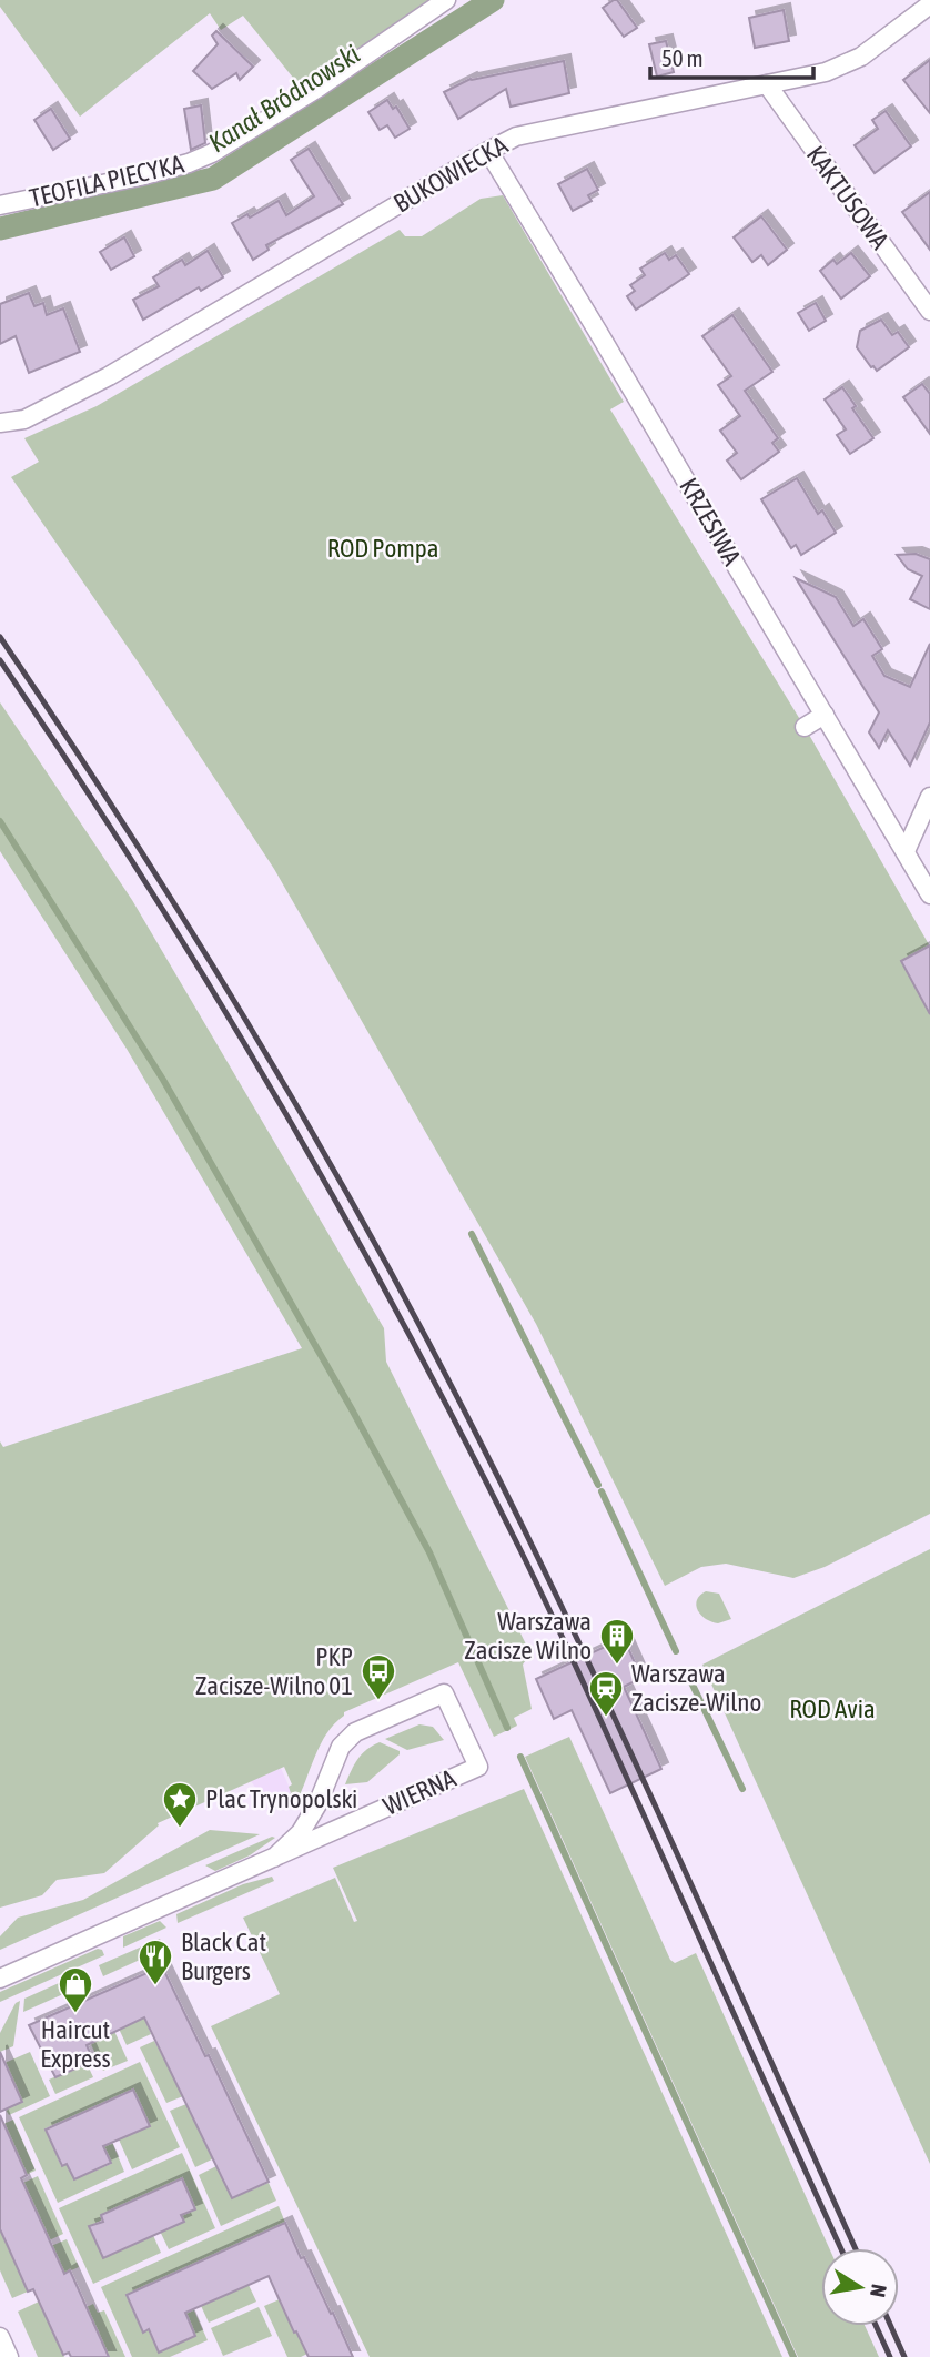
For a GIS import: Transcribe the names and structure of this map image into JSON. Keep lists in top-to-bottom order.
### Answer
{
  "streets": {
    "street": [
      "BUKOWIECKA",
      "TEOFILA PIECYKA",
      "KAKTUSOWA",
      "KRZESIWA",
      "WIERNA"
    ]
  },
  "crossings": [
    ["BUKOWIECKA", "KAKTUSOWA"],
    ["BUKOWIECKA", "KRZESIWA"]
  ],
  "water": ["Kanał Bródnowski"],
  "parks": ["ROD Pompa", "ROD Avia"],
  "places": {
    "building": ["Warszawa Zacisze Wilno"],
    "bus stop": ["PKP Zacisze-Wilno 01"],
    "station": ["Warszawa Zacisze-Wilno"],
    "place": ["Plac Trynopolski"],
    "restaurant": ["Black Cat Burgers"],
    "shop": ["Haircut Express"]
  },
  "scale_bar": "50 m",
  "north": "right"
}
